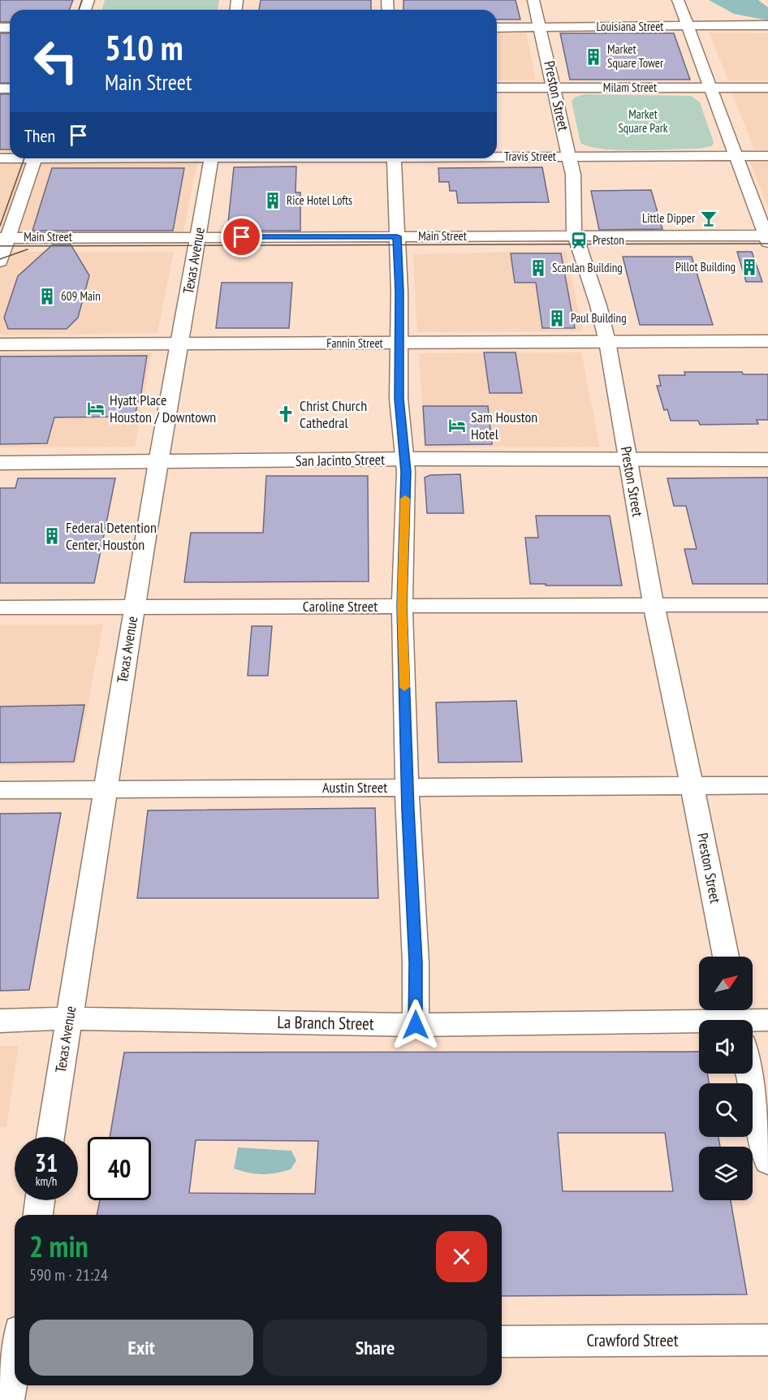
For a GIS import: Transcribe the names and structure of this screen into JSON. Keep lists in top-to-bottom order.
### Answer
{
  "streets": {
    "main road": ["Fannin Street", "San Jacinto Street"],
    "street": [
      "Louisiana Street",
      "Milam Street",
      "Preston Street",
      "Travis Street",
      "Main Street",
      "Texas Avenue",
      "Caroline Street",
      "Austin Street",
      "La Branch Street",
      "Crawford Street"
    ]
  },
  "crossings": [
    ["Louisiana Street", "Preston Street"],
    ["Milam Street", "Preston Street"],
    ["Preston Street", "Travis Street"],
    ["Preston Street", "Main Street"],
    ["Preston Street", "Fannin Street"],
    ["Preston Street", "San Jacinto Street"],
    ["Preston Street", "Caroline Street"],
    ["Preston Street", "Austin Street"],
    ["Main Street", "Texas Avenue"],
    ["Texas Avenue", "Fannin Street"],
    ["Texas Avenue", "San Jacinto Street"],
    ["Texas Avenue", "Caroline Street"],
    ["Texas Avenue", "Austin Street"],
    ["Texas Avenue", "La Branch Street"]
  ],
  "parks": ["Market Square Park"],
  "places": {
    "building": [
      "Market Square Tower",
      "Rice Hotel Lofts",
      "Pillot Building",
      "Scanlan Building",
      "609 Main",
      "Paul Building",
      "Federal Detention Center, Houston"
    ],
    "bar": ["Little Dipper"],
    "station": ["Preston"],
    "hotel": ["Hyatt Place Houston / Downtown", "Sam Houston Hotel"],
    "church": ["Christ Church Cathedral"]
  },
  "north": "top right",
  "page": {
    "turn": ["510 m", "Main Street"],
    "then": "Then",
    "speed": "31 km/h",
    "limit": "40",
    "heading": ["2 min", "590 m · 21:24"],
    "buttons": ["Exit", "Share"]
  }
}
